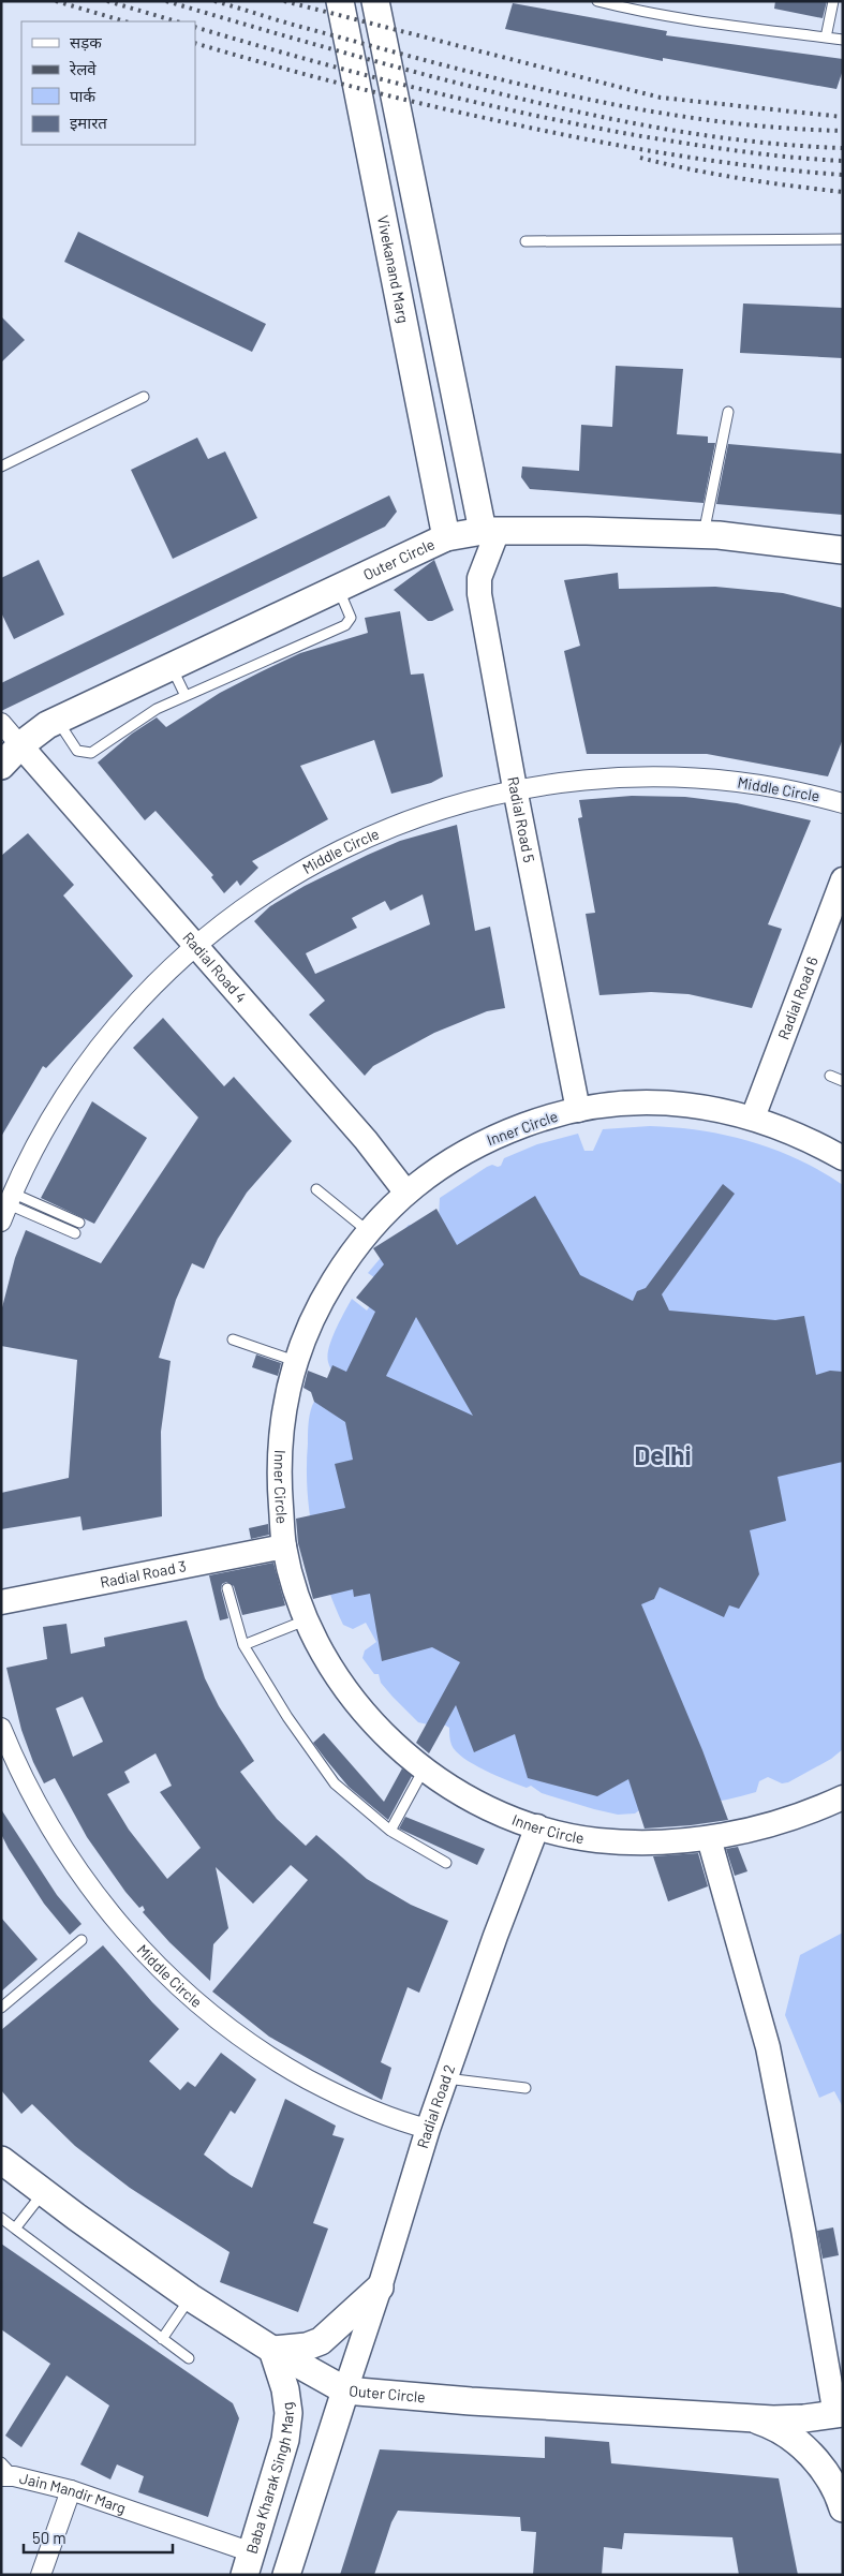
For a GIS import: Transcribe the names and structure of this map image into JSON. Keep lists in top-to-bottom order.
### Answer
{
  "streets": {
    "main road": ["Vivekanand Marg", "Outer Circle", "Baba Kharak Singh Marg"],
    "street": [
      "Middle Circle",
      "Radial Road 5",
      "Radial Road 4",
      "Radial Road 6",
      "Inner Circle",
      "Radial Road 3",
      "Radial Road 2",
      "Jain Mandir Marg"
    ]
  },
  "crossings": [
    ["Vivekanand Marg", "Outer Circle"],
    ["Outer Circle", "Radial Road 5"],
    ["Outer Circle", "Radial Road 4"],
    ["Outer Circle", "Radial Road 2"],
    ["Outer Circle", "Baba Kharak Singh Marg"],
    ["Middle Circle", "Radial Road 5"],
    ["Middle Circle", "Radial Road 4"],
    ["Middle Circle", "Radial Road 2"],
    ["Radial Road 5", "Inner Circle"],
    ["Radial Road 4", "Inner Circle"],
    ["Radial Road 6", "Inner Circle"],
    ["Inner Circle", "Radial Road 3"],
    ["Inner Circle", "Radial Road 2"],
    ["Baba Kharak Singh Marg", "Jain Mandir Marg"]
  ],
  "districts": ["Delhi"],
  "legend": [
    "सड़क",
    "रेलवे",
    "पार्क",
    "इमारत"
  ],
  "scale_bar": "50 m"
}
